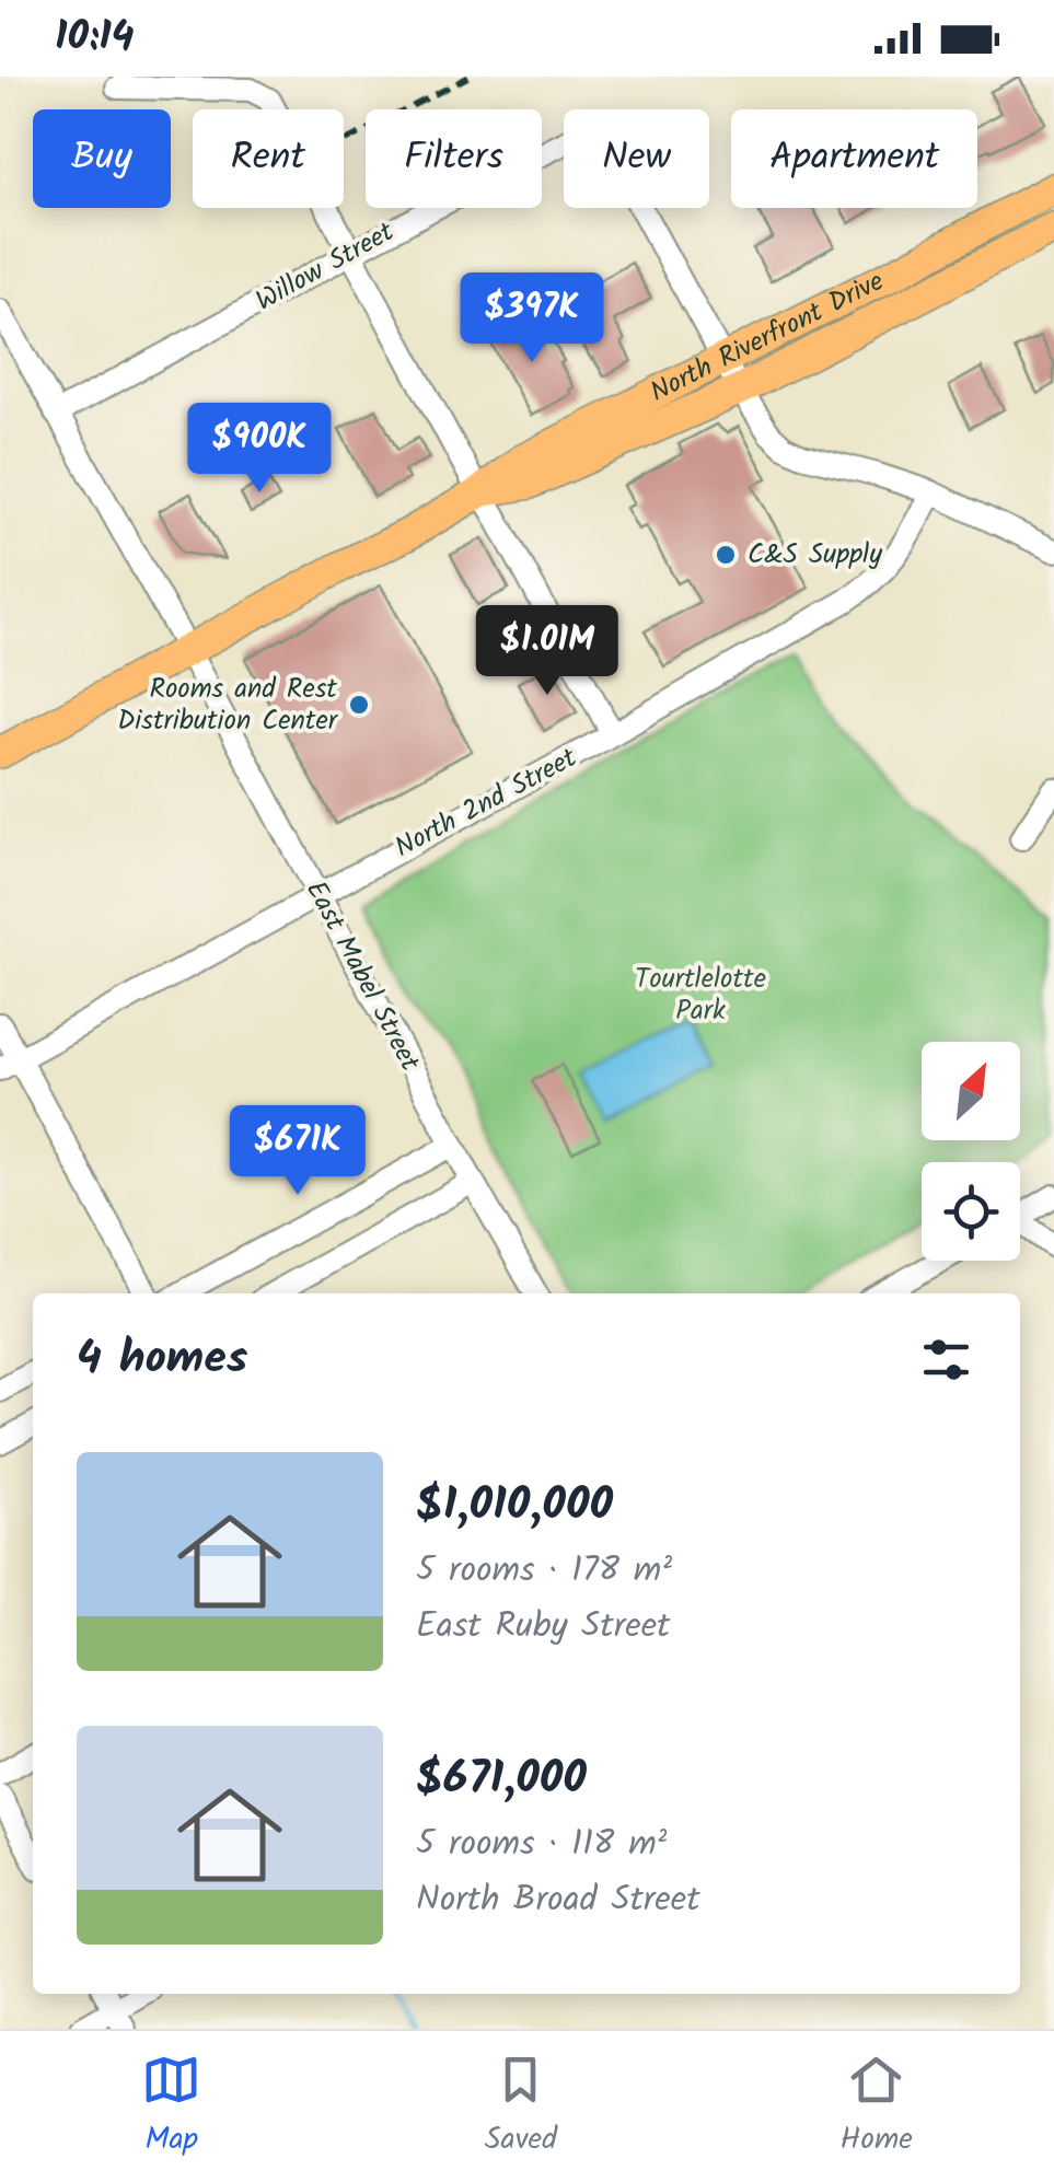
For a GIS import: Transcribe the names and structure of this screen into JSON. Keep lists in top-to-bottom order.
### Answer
{
  "streets": {
    "main road": ["North Riverfront Drive"],
    "street": ["Willow Street", "North 2nd Street", "East Mabel Street"]
  },
  "crossings": [
    ["Willow Street", "North Riverfront Drive"],
    ["Willow Street", "East Mabel Street"],
    ["North Riverfront Drive", "East Mabel Street"],
    ["North 2nd Street", "East Mabel Street"]
  ],
  "parks": ["Tourtlelotte Park"],
  "places": ["C&S Supply", "Rooms and Rest Distribution Center"],
  "north": "top right",
  "page": {
    "status": "10:14",
    "chip": [
      "Buy",
      "Rent",
      "Filters",
      "New",
      "Apartment"
    ],
    "price": [
      "$397K",
      "$900K",
      "$1.01M",
      "$671K"
    ],
    "heading": "4 homes",
    "list": [
      {
        "name": "$1,010,000",
        "note": "5 rooms · 178 m² · East Ruby Street"
      },
      {
        "name": "$671,000",
        "note": "5 rooms · 118 m² · North Broad Street"
      }
    ],
    "tabs": ["Map", "Saved", "Home"]
  }
}
